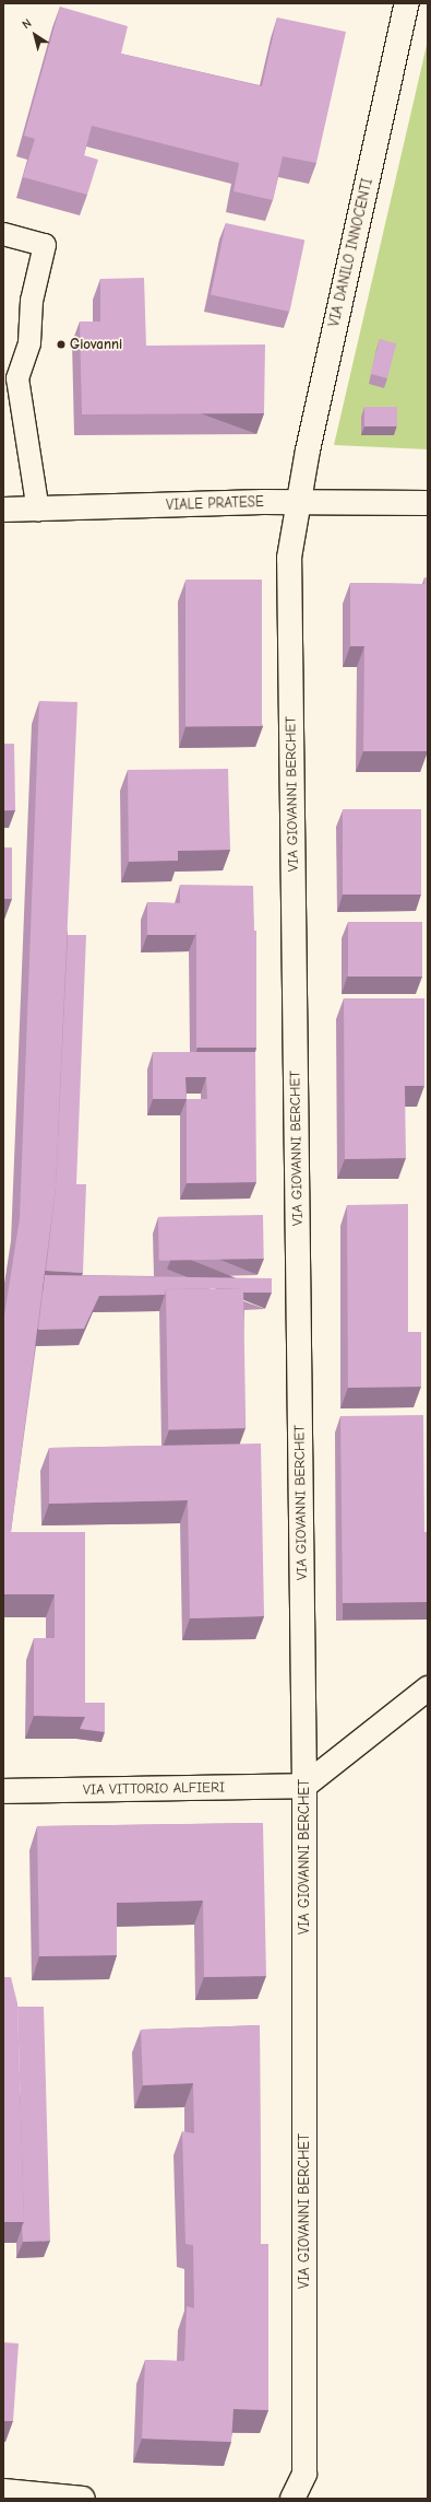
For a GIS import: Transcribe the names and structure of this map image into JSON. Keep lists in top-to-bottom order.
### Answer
{
  "streets": {
    "street": [
      "VIA DANILO INNOCENTI",
      "VIALE PRATESE",
      "VIA GIOVANNI BERCHET",
      "VIA VITTORIO ALFIERI"
    ]
  },
  "crossings": [
    ["VIA DANILO INNOCENTI", "VIALE PRATESE"],
    ["VIA DANILO INNOCENTI", "VIA GIOVANNI BERCHET"],
    ["VIALE PRATESE", "VIA GIOVANNI BERCHET"],
    ["VIA GIOVANNI BERCHET", "VIA VITTORIO ALFIERI"]
  ],
  "places": ["Giovanni"],
  "north": "top left"
}
